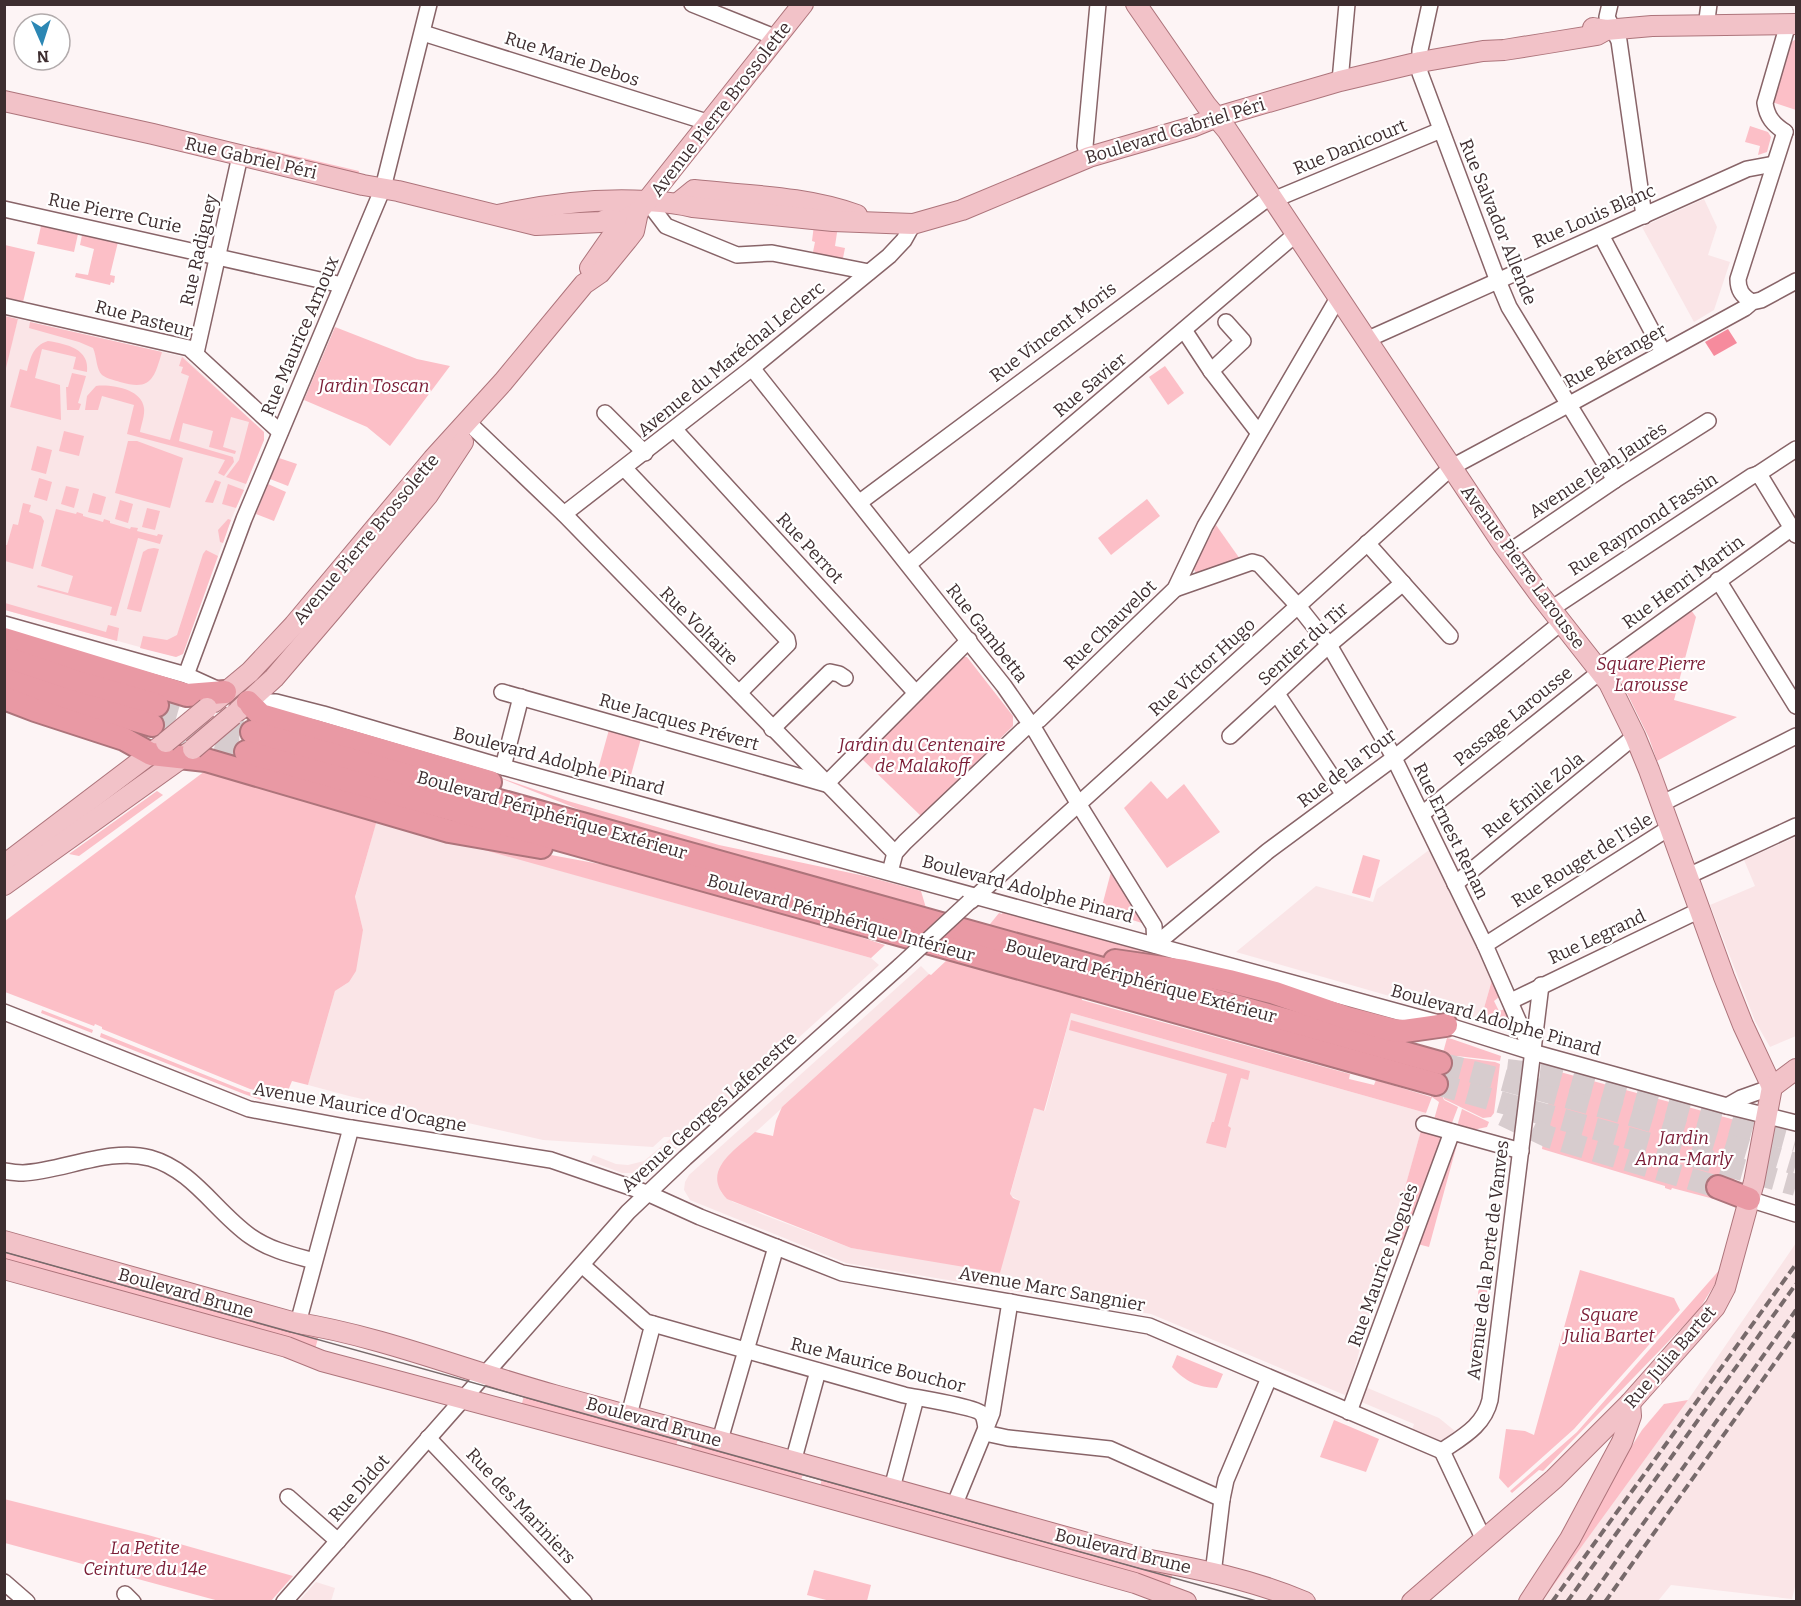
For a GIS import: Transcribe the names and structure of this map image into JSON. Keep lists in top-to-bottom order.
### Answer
{
  "streets": {
    "highway": ["Boulevard Périphérique Extérieur", "Boulevard Périphérique Intérieur"],
    "main road": [
      "Avenue Pierre Brossolette",
      "Boulevard Gabriel Péri",
      "Rue Gabriel Péri",
      "Avenue Pierre Larousse",
      "Boulevard Brune",
      "Rue Julia Bartet"
    ],
    "street": [
      "Rue Marie Debos",
      "Rue Danicourt",
      "Rue Pierre Curie",
      "Rue Louis Blanc",
      "Rue Salvador Allende",
      "Rue Radiguey",
      "Rue Pasteur",
      "Rue Vincent Moris",
      "Rue Maurice Arnoux",
      "Rue Béranger",
      "Avenue du Maréchal Leclerc",
      "Rue Savier",
      "Avenue Jean Jaurès",
      "Rue Raymond Fassin",
      "Rue Perrot",
      "Rue Henri Martin",
      "Rue Chauvelot",
      "Rue Voltaire",
      "Rue Gambetta",
      "Sentier du Tir",
      "Rue Victor Hugo",
      "Passage Larousse",
      "Rue Jacques Prévert",
      "Boulevard Adolphe Pinard",
      "Rue de la Tour",
      "Rue Émile Zola",
      "Rue Ernest Renan",
      "Rue Rouget de l'Isle",
      "Rue Legrand",
      "Avenue Maurice d'Ocagne",
      "Avenue Georges Lafenestre",
      "Avenue de la Porte de Vanves",
      "Rue Maurice Noguès",
      "Avenue Marc Sangnier",
      "Rue Maurice Bouchor",
      "Rue Didot",
      "Rue des Mariniers"
    ]
  },
  "crossings": [
    ["Rue Marie Debos", "Avenue Pierre Brossolette"],
    ["Rue Marie Debos", "Rue Maurice Arnoux"],
    ["Avenue Pierre Brossolette", "Boulevard Gabriel Péri"],
    ["Avenue Pierre Brossolette", "Rue Gabriel Péri"],
    ["Avenue Pierre Brossolette", "Rue Voltaire"],
    ["Avenue Pierre Brossolette", "Boulevard Adolphe Pinard"],
    ["Boulevard Gabriel Péri", "Rue Gabriel Péri"],
    ["Boulevard Gabriel Péri", "Rue Salvador Allende"],
    ["Boulevard Gabriel Péri", "Avenue du Maréchal Leclerc"],
    ["Boulevard Gabriel Péri", "Avenue Pierre Larousse"],
    ["Rue Danicourt", "Rue Salvador Allende"],
    ["Rue Danicourt", "Rue Vincent Moris"],
    ["Rue Danicourt", "Avenue Pierre Larousse"],
    ["Rue Gabriel Péri", "Rue Radiguey"],
    ["Rue Gabriel Péri", "Rue Maurice Arnoux"],
    ["Rue Pierre Curie", "Rue Radiguey"],
    ["Rue Pierre Curie", "Rue Maurice Arnoux"],
    ["Rue Louis Blanc", "Rue Salvador Allende"],
    ["Rue Louis Blanc", "Avenue Pierre Larousse"],
    ["Rue Salvador Allende", "Rue Béranger"],
    ["Rue Salvador Allende", "Avenue Jean Jaurès"],
    ["Rue Radiguey", "Rue Pasteur"],
    ["Rue Pasteur", "Rue Maurice Arnoux"],
    ["Rue Vincent Moris", "Avenue Pierre Larousse"],
    ["Rue Vincent Moris", "Rue Gambetta"],
    ["Rue Béranger", "Avenue Pierre Larousse"],
    ["Rue Béranger", "Rue Victor Hugo"],
    ["Avenue du Maréchal Leclerc", "Rue Perrot"],
    ["Avenue du Maréchal Leclerc", "Rue Voltaire"],
    ["Avenue du Maréchal Leclerc", "Rue Gambetta"],
    ["Rue Savier", "Avenue Pierre Larousse"],
    ["Rue Savier", "Rue Gambetta"],
    ["Avenue Jean Jaurès", "Avenue Pierre Larousse"],
    ["Rue Raymond Fassin", "Avenue Pierre Larousse"],
    ["Rue Raymond Fassin", "Rue de la Tour"],
    ["Avenue Pierre Larousse", "Rue Henri Martin"],
    ["Avenue Pierre Larousse", "Rue Chauvelot"],
    ["Avenue Pierre Larousse", "Rue Victor Hugo"],
    ["Avenue Pierre Larousse", "Passage Larousse"],
    ["Avenue Pierre Larousse", "Rue de la Tour"],
    ["Avenue Pierre Larousse", "Rue Émile Zola"],
    ["Avenue Pierre Larousse", "Rue Rouget de l'Isle"],
    ["Avenue Pierre Larousse", "Rue Legrand"],
    ["Avenue Pierre Larousse", "Rue Julia Bartet"],
    ["Rue Henri Martin", "Passage Larousse"],
    ["Rue Chauvelot", "Rue Voltaire"],
    ["Rue Chauvelot", "Rue Gambetta"],
    ["Rue Chauvelot", "Rue Ernest Renan"],
    ["Rue Voltaire", "Rue Jacques Prévert"],
    ["Rue Gambetta", "Rue Victor Hugo"],
    ["Rue Gambetta", "Boulevard Adolphe Pinard"],
    ["Rue Gambetta", "Rue de la Tour"],
    ["Sentier du Tir", "Rue Ernest Renan"],
    ["Rue Victor Hugo", "Boulevard Adolphe Pinard"],
    ["Rue Victor Hugo", "Rue Ernest Renan"],
    ["Rue Victor Hugo", "Avenue Georges Lafenestre"],
    ["Passage Larousse", "Rue Ernest Renan"],
    ["Boulevard Adolphe Pinard", "Rue de la Tour"],
    ["Boulevard Adolphe Pinard", "Rue Ernest Renan"],
    ["Boulevard Adolphe Pinard", "Avenue Georges Lafenestre"],
    ["Boulevard Adolphe Pinard", "Avenue de la Porte de Vanves"],
    ["Boulevard Adolphe Pinard", "Rue Julia Bartet"],
    ["Rue de la Tour", "Rue Ernest Renan"],
    ["Rue Émile Zola", "Rue Ernest Renan"],
    ["Boulevard Périphérique Extérieur", "Boulevard Périphérique Intérieur"],
    ["Rue Ernest Renan", "Rue Rouget de l'Isle"],
    ["Rue Ernest Renan", "Rue Legrand"],
    ["Rue Ernest Renan", "Avenue de la Porte de Vanves"],
    ["Rue Legrand", "Avenue de la Porte de Vanves"],
    ["Avenue Maurice d'Ocagne", "Avenue Georges Lafenestre"],
    ["Avenue Maurice d'Ocagne", "Avenue Marc Sangnier"],
    ["Avenue Georges Lafenestre", "Avenue Marc Sangnier"],
    ["Avenue Georges Lafenestre", "Boulevard Brune"],
    ["Avenue Georges Lafenestre", "Rue Maurice Bouchor"],
    ["Avenue Georges Lafenestre", "Rue Didot"],
    ["Avenue de la Porte de Vanves", "Avenue Marc Sangnier"],
    ["Rue Maurice Noguès", "Avenue Marc Sangnier"],
    ["Boulevard Brune", "Rue Didot"],
    ["Rue Didot", "Rue des Mariniers"]
  ],
  "parks": [
    "Jardin Toscan",
    "Square Pierre Larousse",
    "Jardin du Centenaire de Malakoff",
    "Jardin Anna-Marly",
    "Square Julia Bartet",
    "La Petite Ceinture du 14e"
  ],
  "north": "bottom"
}
